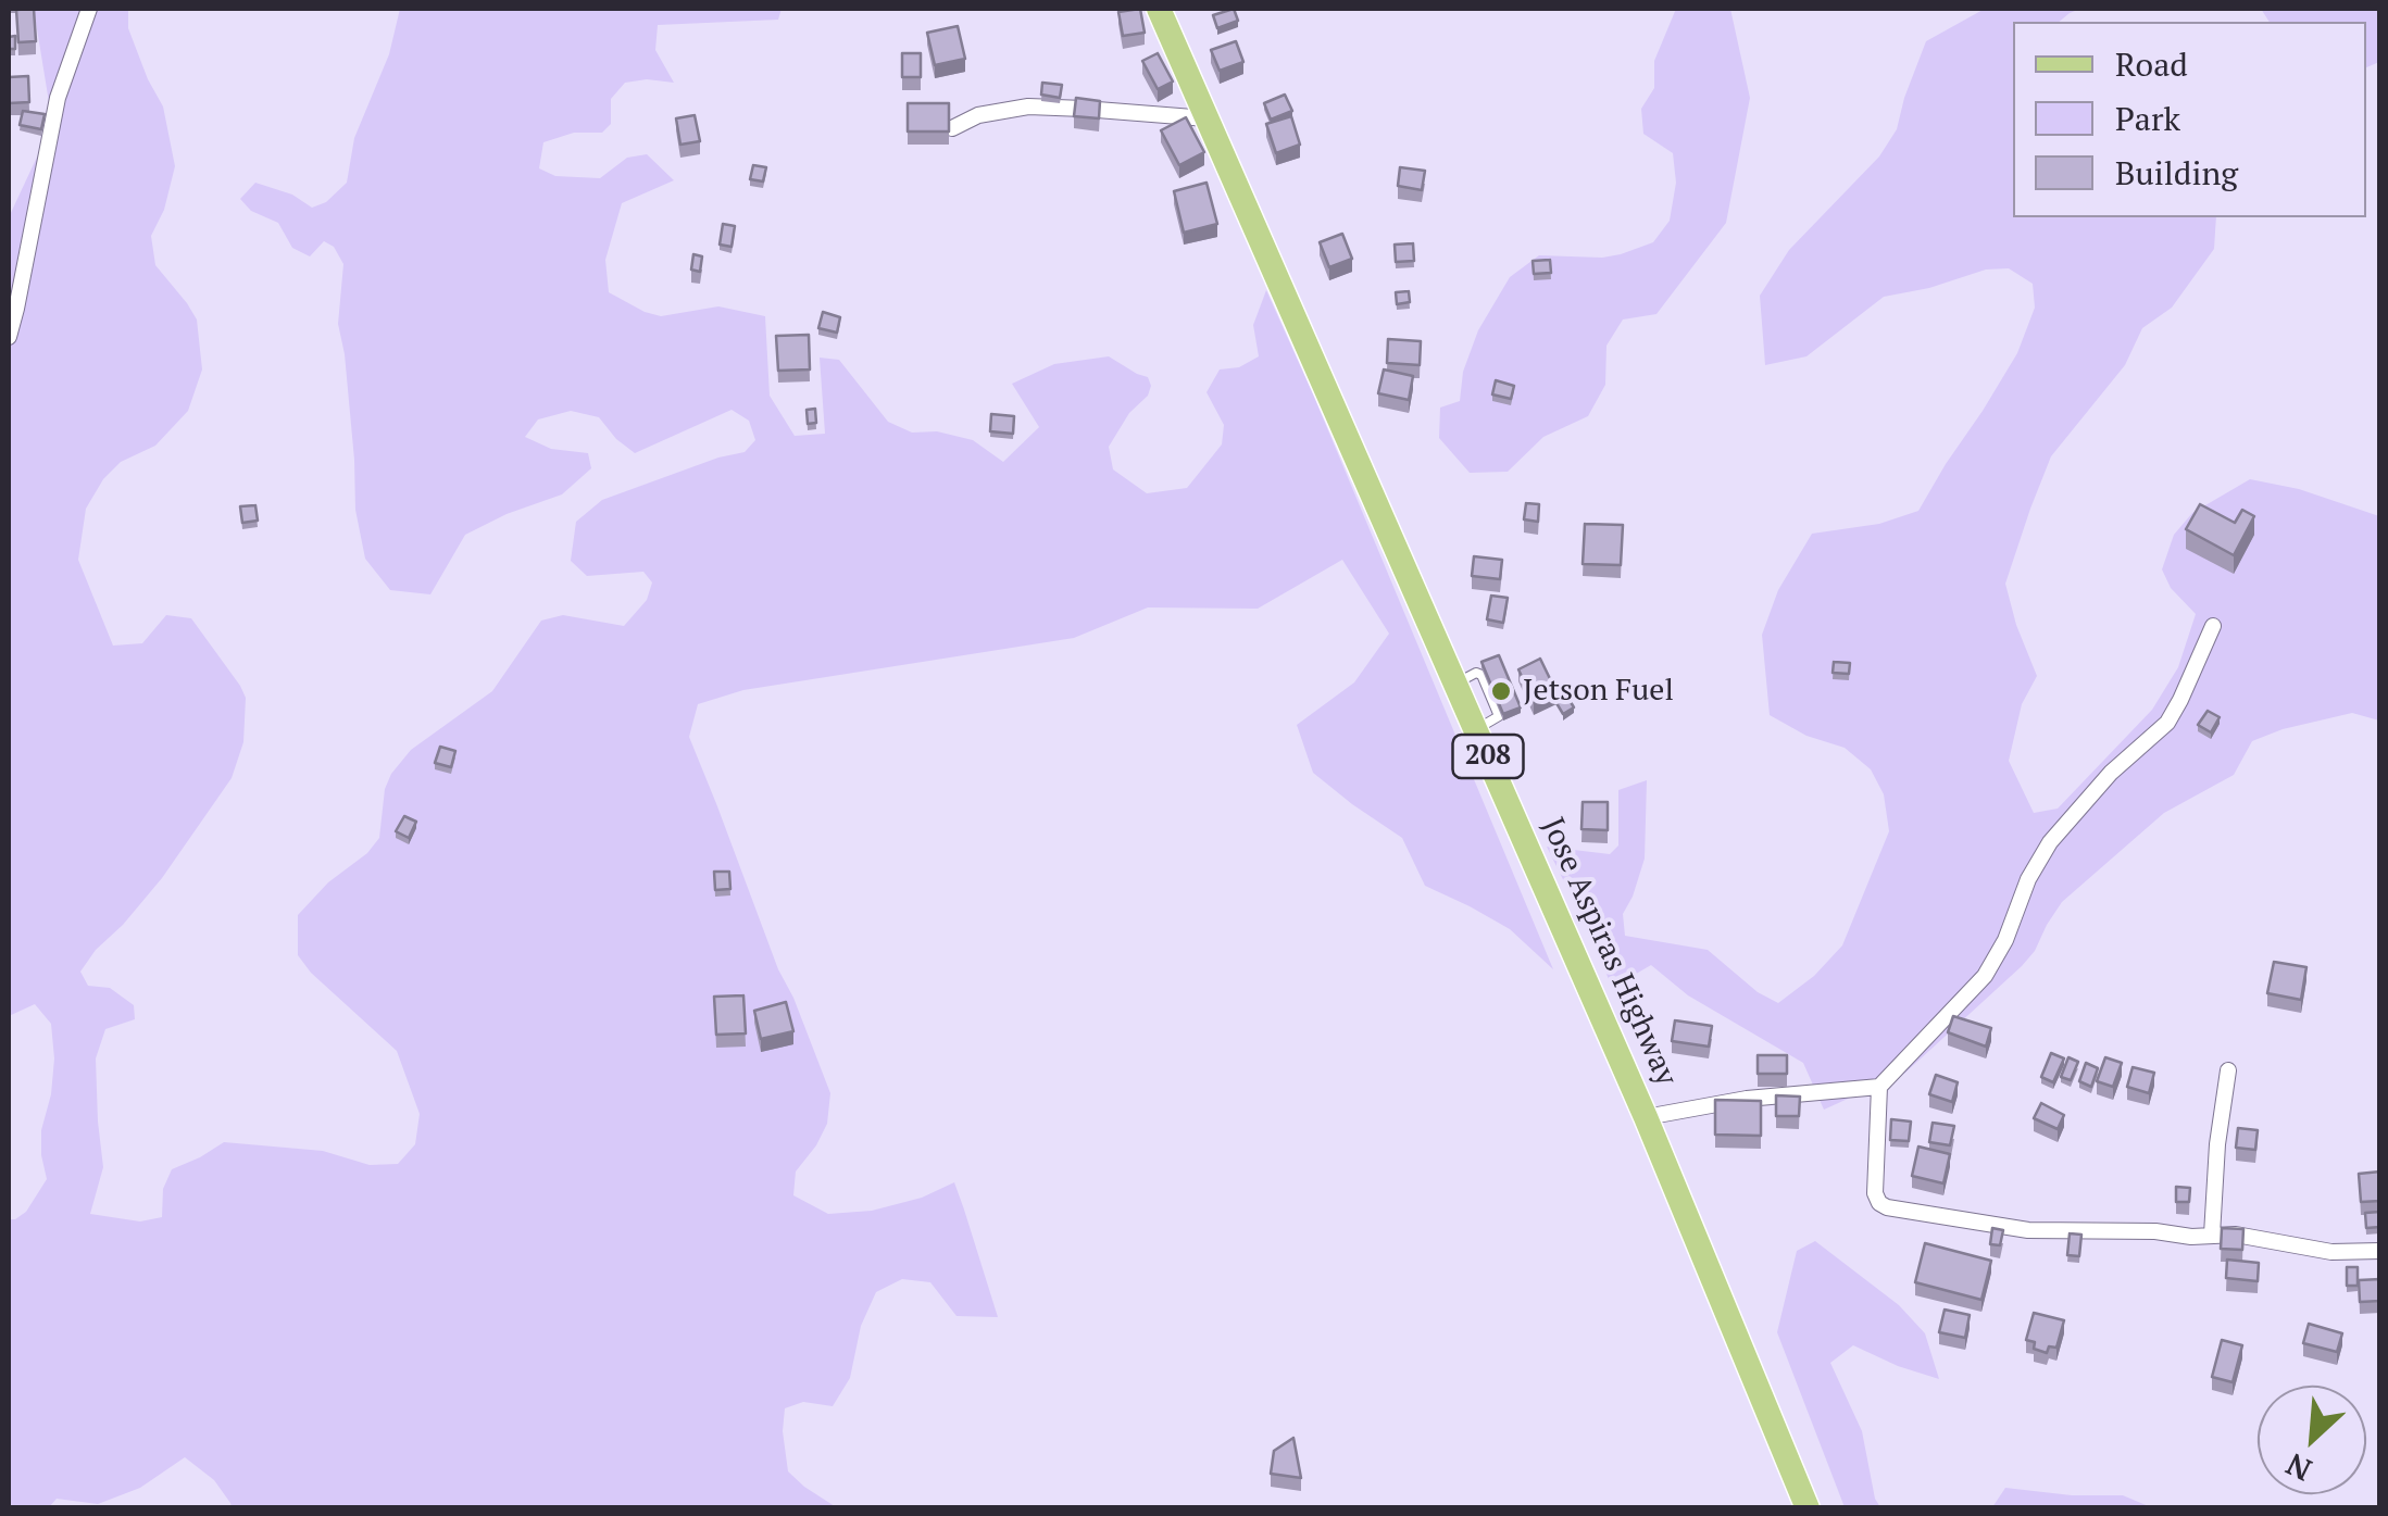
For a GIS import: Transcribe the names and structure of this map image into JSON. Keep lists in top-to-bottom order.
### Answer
{
  "streets": {
    "main road": ["208", "Jose Aspiras Highway"]
  },
  "places": ["Jetson Fuel"],
  "legend": ["Road", "Park", "Building"],
  "north": "bottom left"
}
